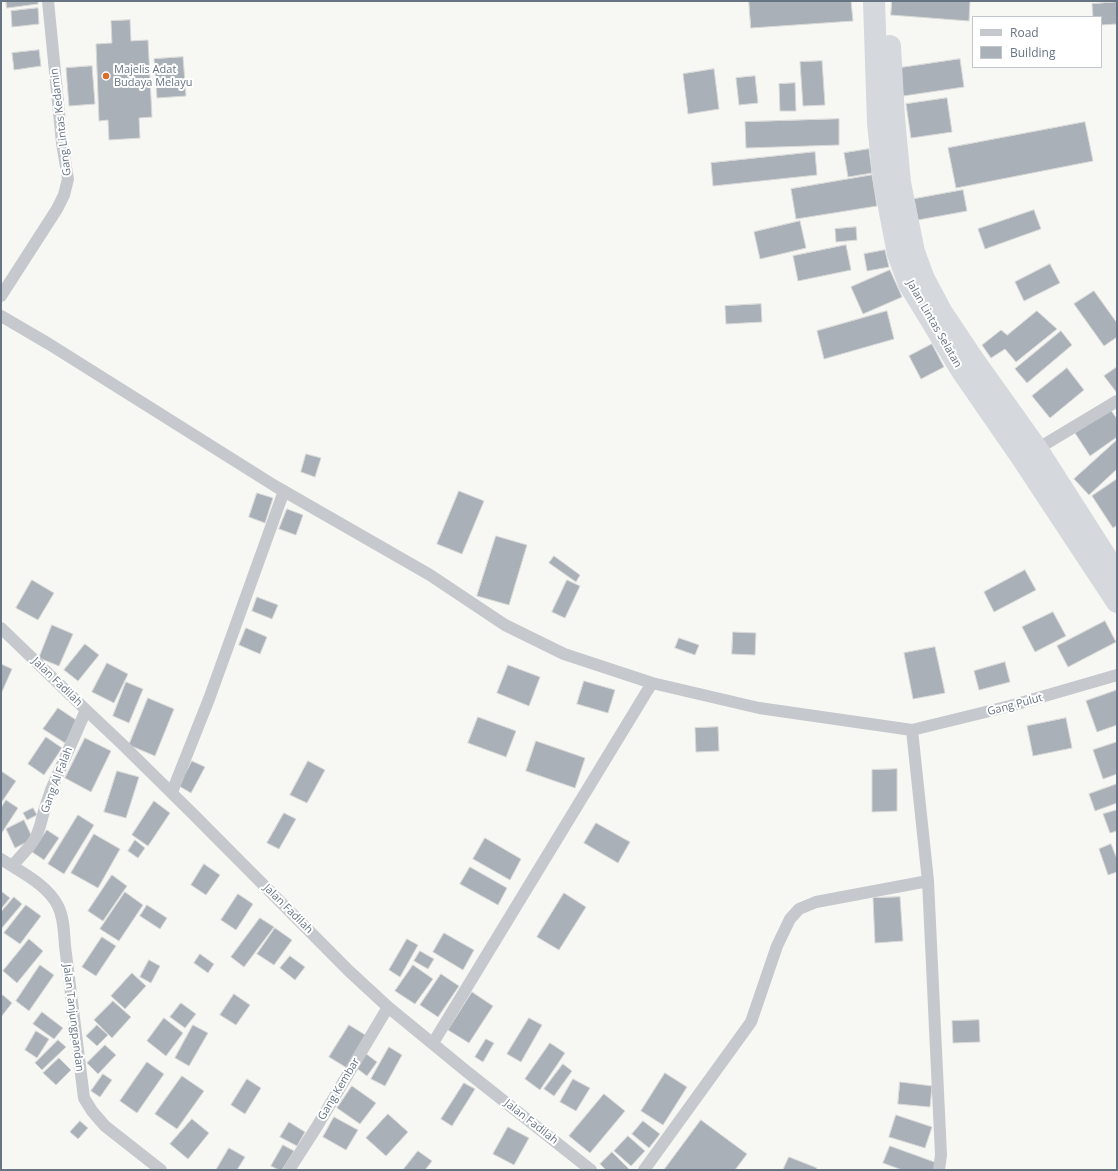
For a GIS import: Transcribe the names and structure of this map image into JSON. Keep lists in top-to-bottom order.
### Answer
{
  "streets": {
    "highway": ["Jalan Lintas Selatan"],
    "street": [
      "Gang Lintas Kedamin",
      "Jalan Fadilah",
      "Gang Pulut",
      "Gang Al Falah",
      "Jalan Tanjungpandan",
      "Gang Kembar"
    ]
  },
  "crossings": [
    ["Jalan Fadilah", "Gang Al Falah"],
    ["Jalan Fadilah", "Gang Kembar"],
    ["Gang Al Falah", "Jalan Tanjungpandan"]
  ],
  "places": ["Majelis Adat Budaya Melayu"],
  "legend": ["Road", "Building"]
}
